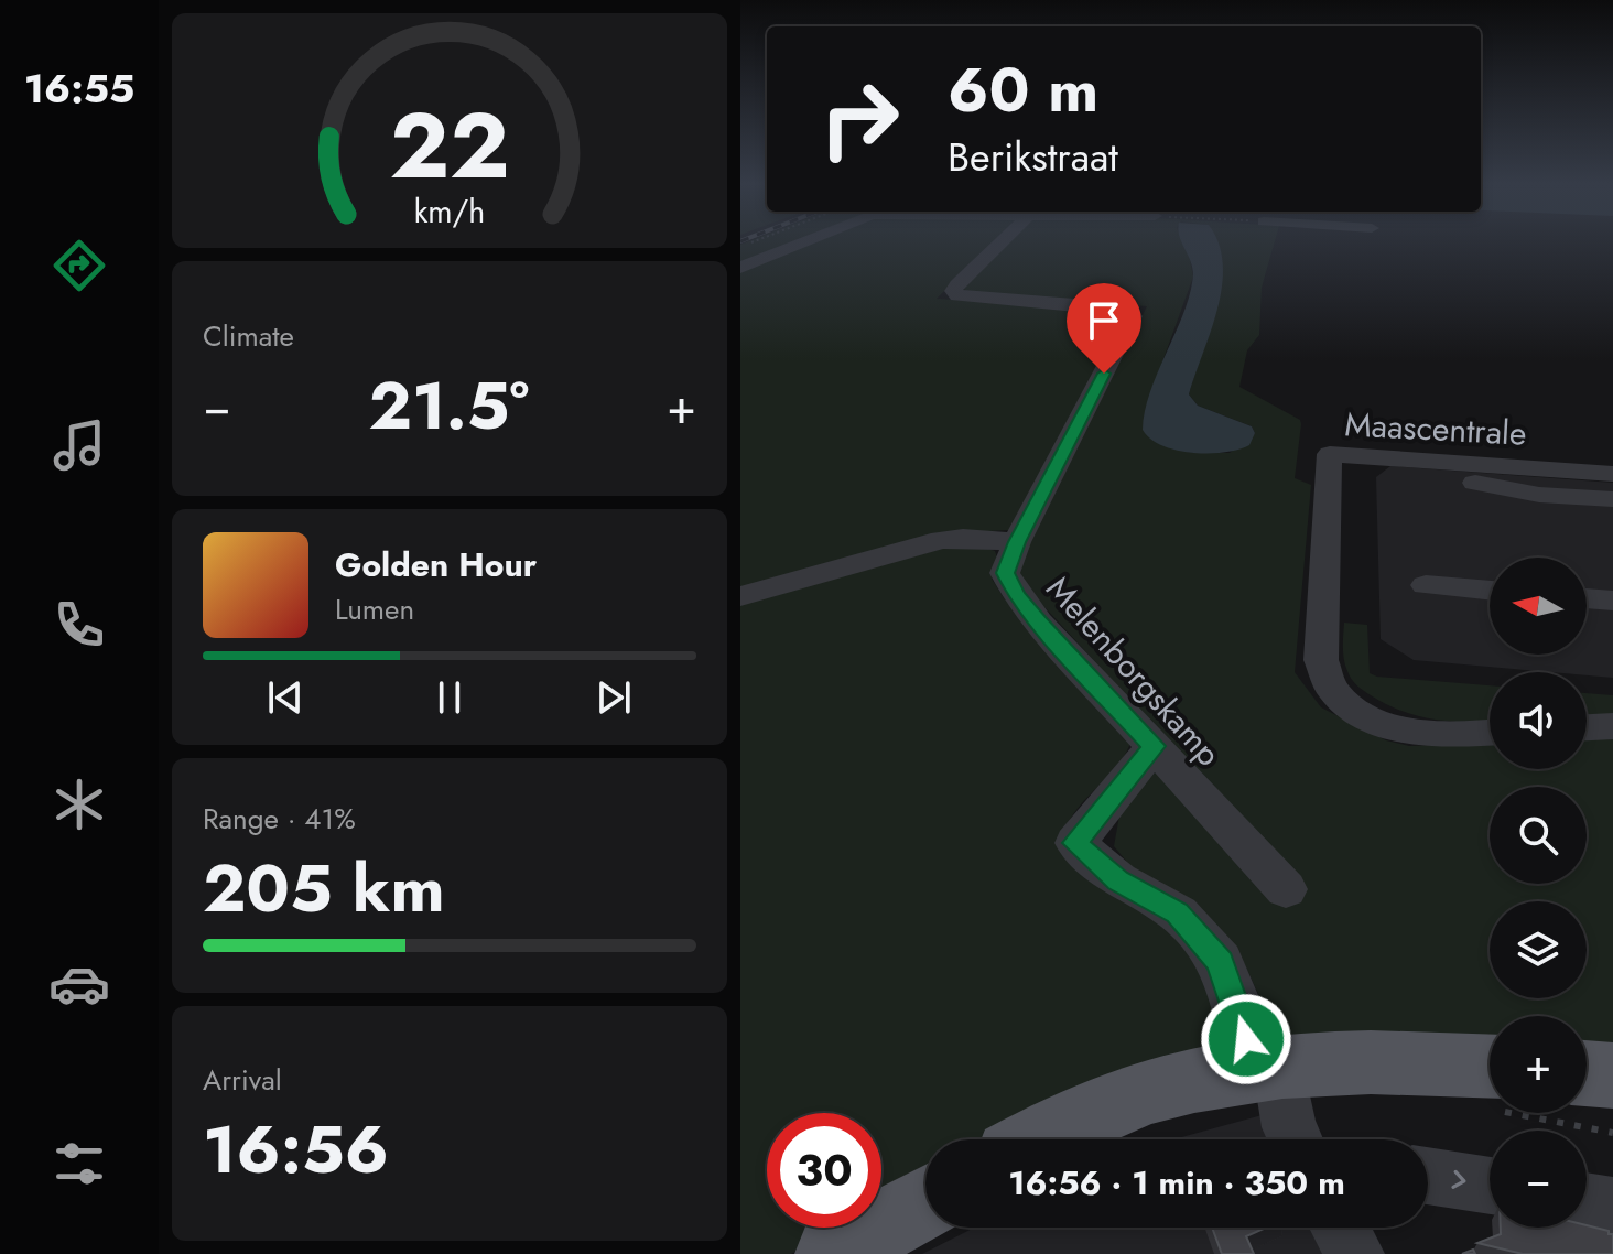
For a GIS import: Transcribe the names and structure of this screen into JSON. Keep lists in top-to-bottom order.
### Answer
{
  "streets": {
    "street": ["Maascentrale", "Melenborgskamp"]
  },
  "north": "left",
  "page": {
    "tabs": "16:55",
    "turn": ["60 m", "Berikstraat"],
    "tile": [
      "Climate",
      ["Range · 41%", "205 km"],
      ["Arrival", "16:56"]
    ],
    "heat": ["−", "21.5°", "+"],
    "song": ["Golden Hour", "Lumen"],
    "map_buttons": ["+", "−"],
    "limit": "30",
    "trip": "16:56 · 1 min · 350 m",
    "gauge": ["22", "km/h"]
  }
}
